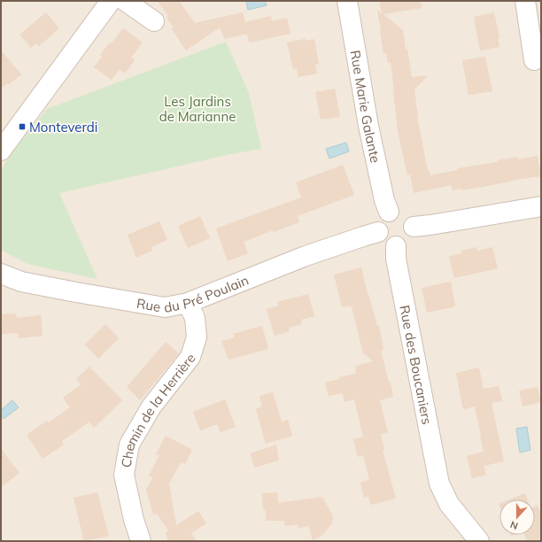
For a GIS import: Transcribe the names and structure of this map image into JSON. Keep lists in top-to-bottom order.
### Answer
{
  "streets": {
    "street": [
      "Rue Marie Galante",
      "Rue du Pré Poulain",
      "Rue des Boucaniers",
      "Chemin de la Herrière"
    ]
  },
  "crossings": [
    ["Rue Marie Galante", "Rue du Pré Poulain"],
    ["Rue Marie Galante", "Rue des Boucaniers"],
    ["Rue du Pré Poulain", "Rue des Boucaniers"],
    ["Rue du Pré Poulain", "Chemin de la Herrière"]
  ],
  "parks": ["Les Jardins de Marianne"],
  "places": {
    "transit": ["Monteverdi"]
  },
  "north": "bottom"
}
